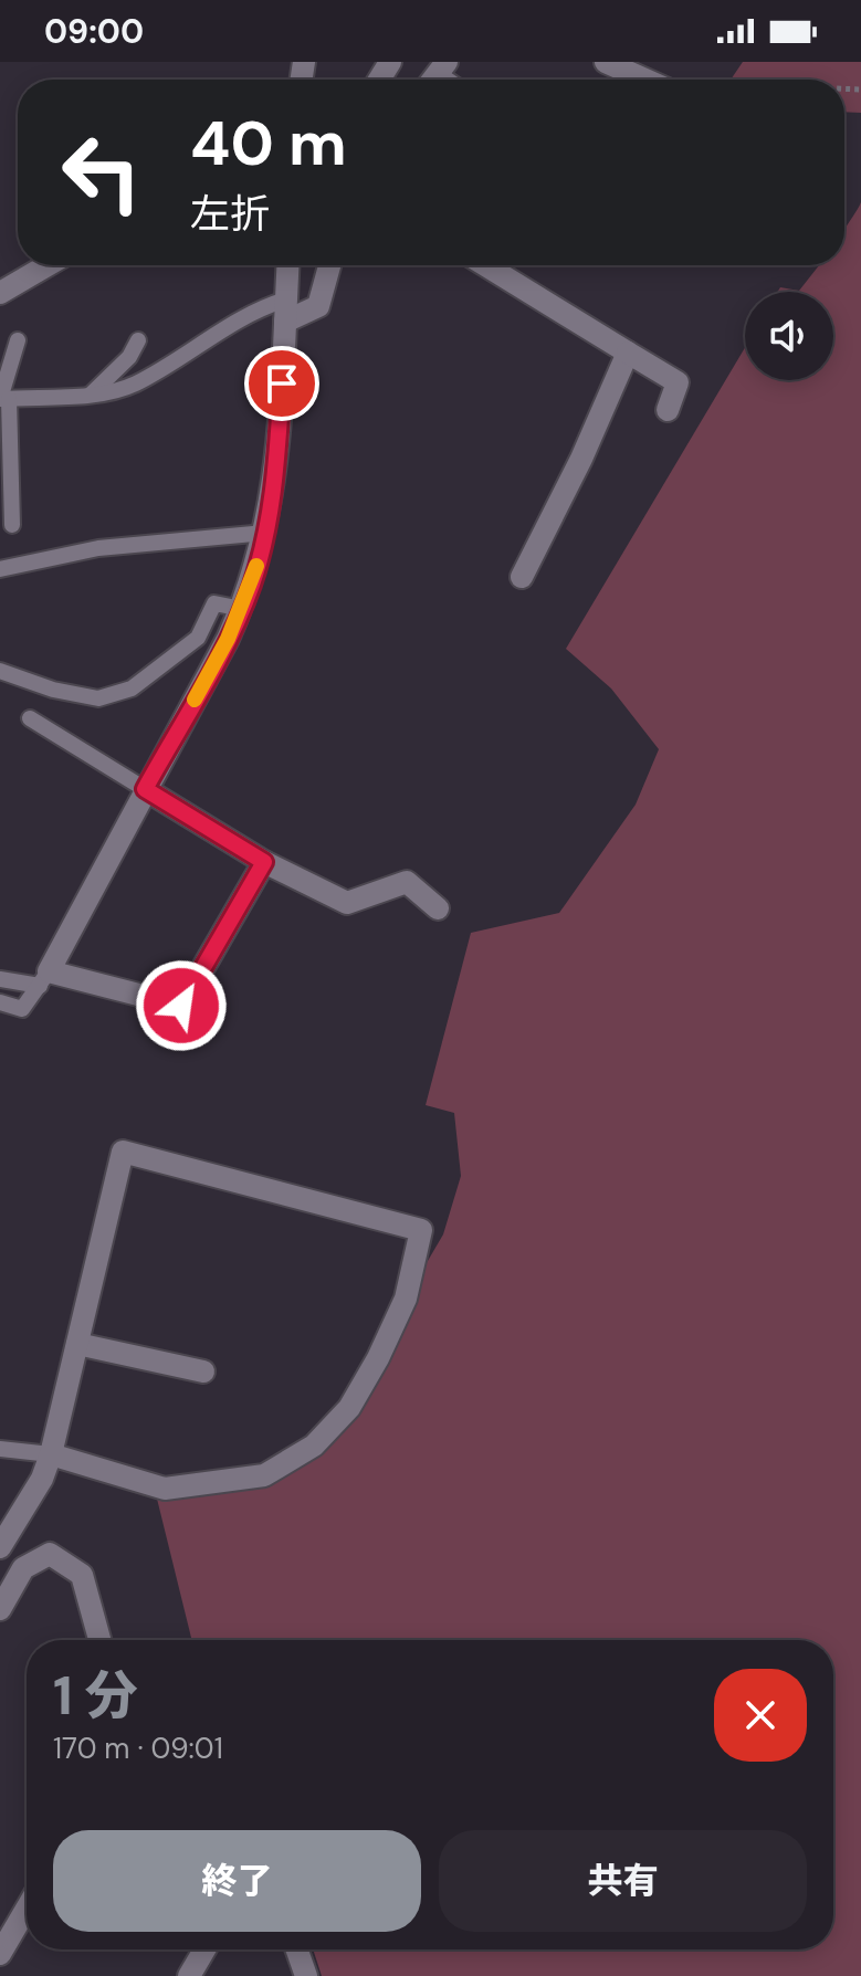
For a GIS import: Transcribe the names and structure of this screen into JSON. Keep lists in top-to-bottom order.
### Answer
{
  "page": {
    "status": "09:00",
    "turn": ["40 m", "左折"],
    "heading": ["1 分", "170 m · 09:01"],
    "buttons": ["終了", "共有"]
  }
}
